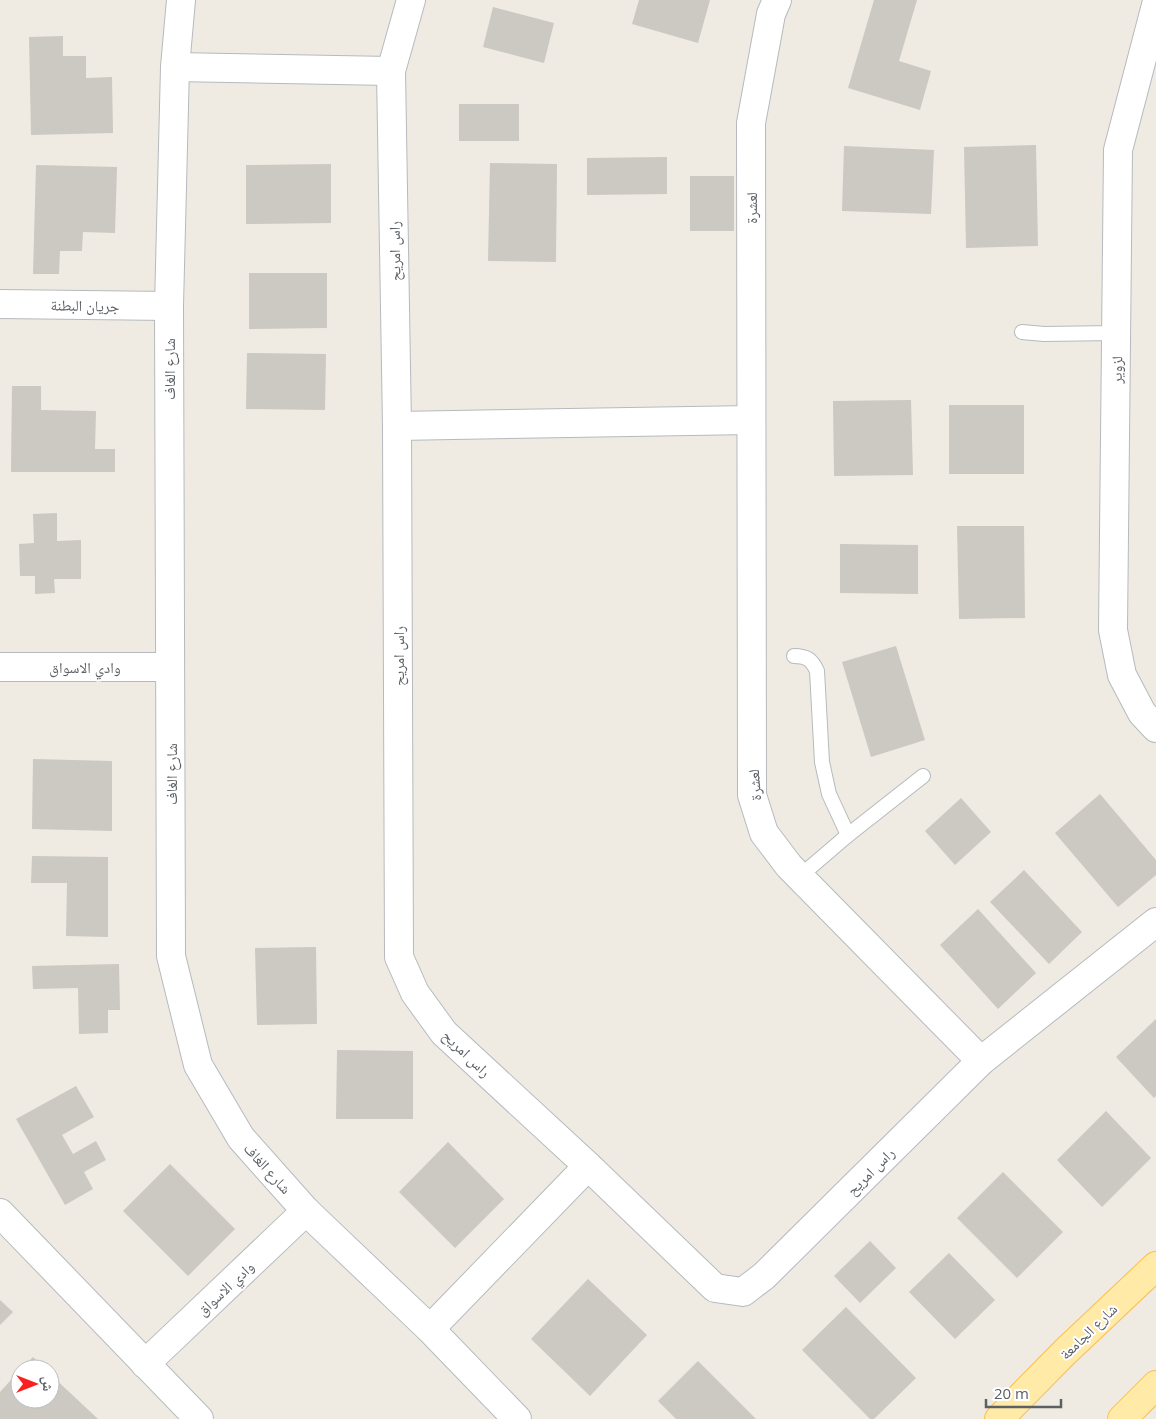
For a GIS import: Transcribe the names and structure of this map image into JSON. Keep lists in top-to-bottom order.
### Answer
{
  "streets": {
    "main road": ["شارع الجامعة"],
    "street": [
      "لعشرة",
      "راس امريح",
      "جريان البطنة",
      "شارع الغاف",
      "لزوير",
      "وادي الاسواق"
    ]
  },
  "crossings": [
    ["لعشرة", "راس امريح"],
    ["جريان البطنة", "شارع الغاف"],
    ["شارع الغاف", "وادي الاسواق"]
  ],
  "scale_bar": "20 m",
  "north": "right"
}
